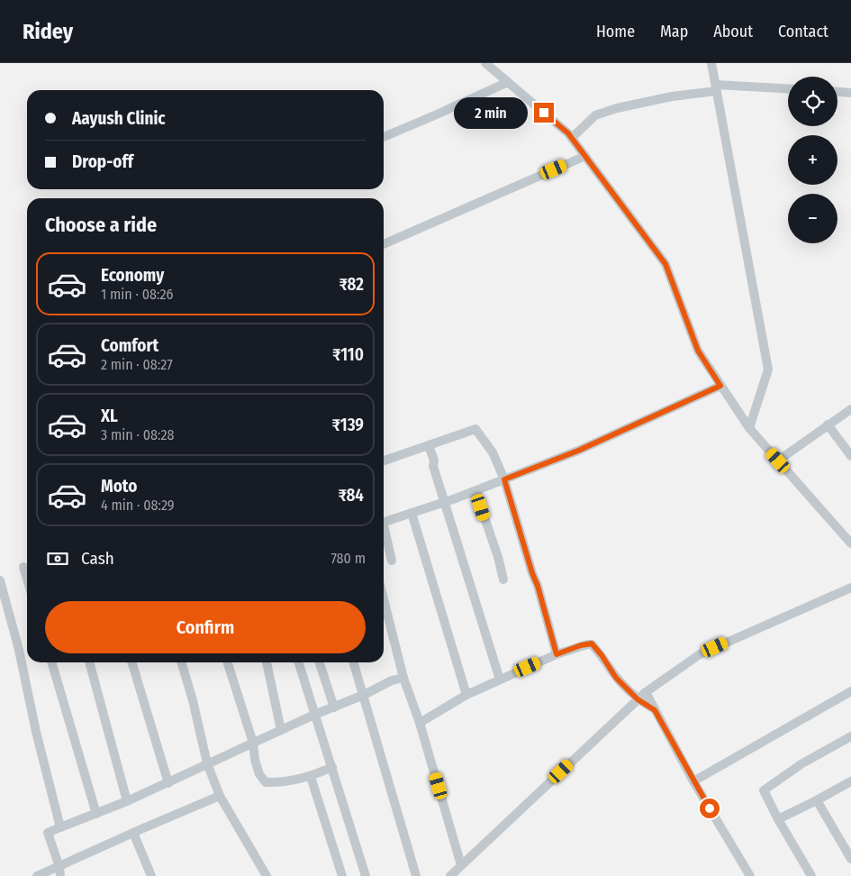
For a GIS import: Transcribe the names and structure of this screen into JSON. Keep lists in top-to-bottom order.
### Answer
{
  "page": {
    "header": "Ridey",
    "nav": [
      "Home",
      "Map",
      "About",
      "Contact"
    ],
    "map_buttons": ["+", "−"],
    "banner": ["Aayush Clinic", "Drop-off"],
    "bubble": "2 min",
    "heading": "Choose a ride",
    "list": [
      {
        "name": "Economy",
        "note": "1 min · 08:26",
        "value": "₹82"
      },
      {
        "name": "Comfort",
        "note": "2 min · 08:27",
        "value": "₹110"
      },
      {
        "name": "XL",
        "note": "3 min · 08:28",
        "value": "₹139"
      },
      {
        "name": "Moto",
        "note": "4 min · 08:29",
        "value": "₹84"
      }
    ],
    "pay": ["Cash", "780 m"],
    "buttons": "Confirm"
  }
}
